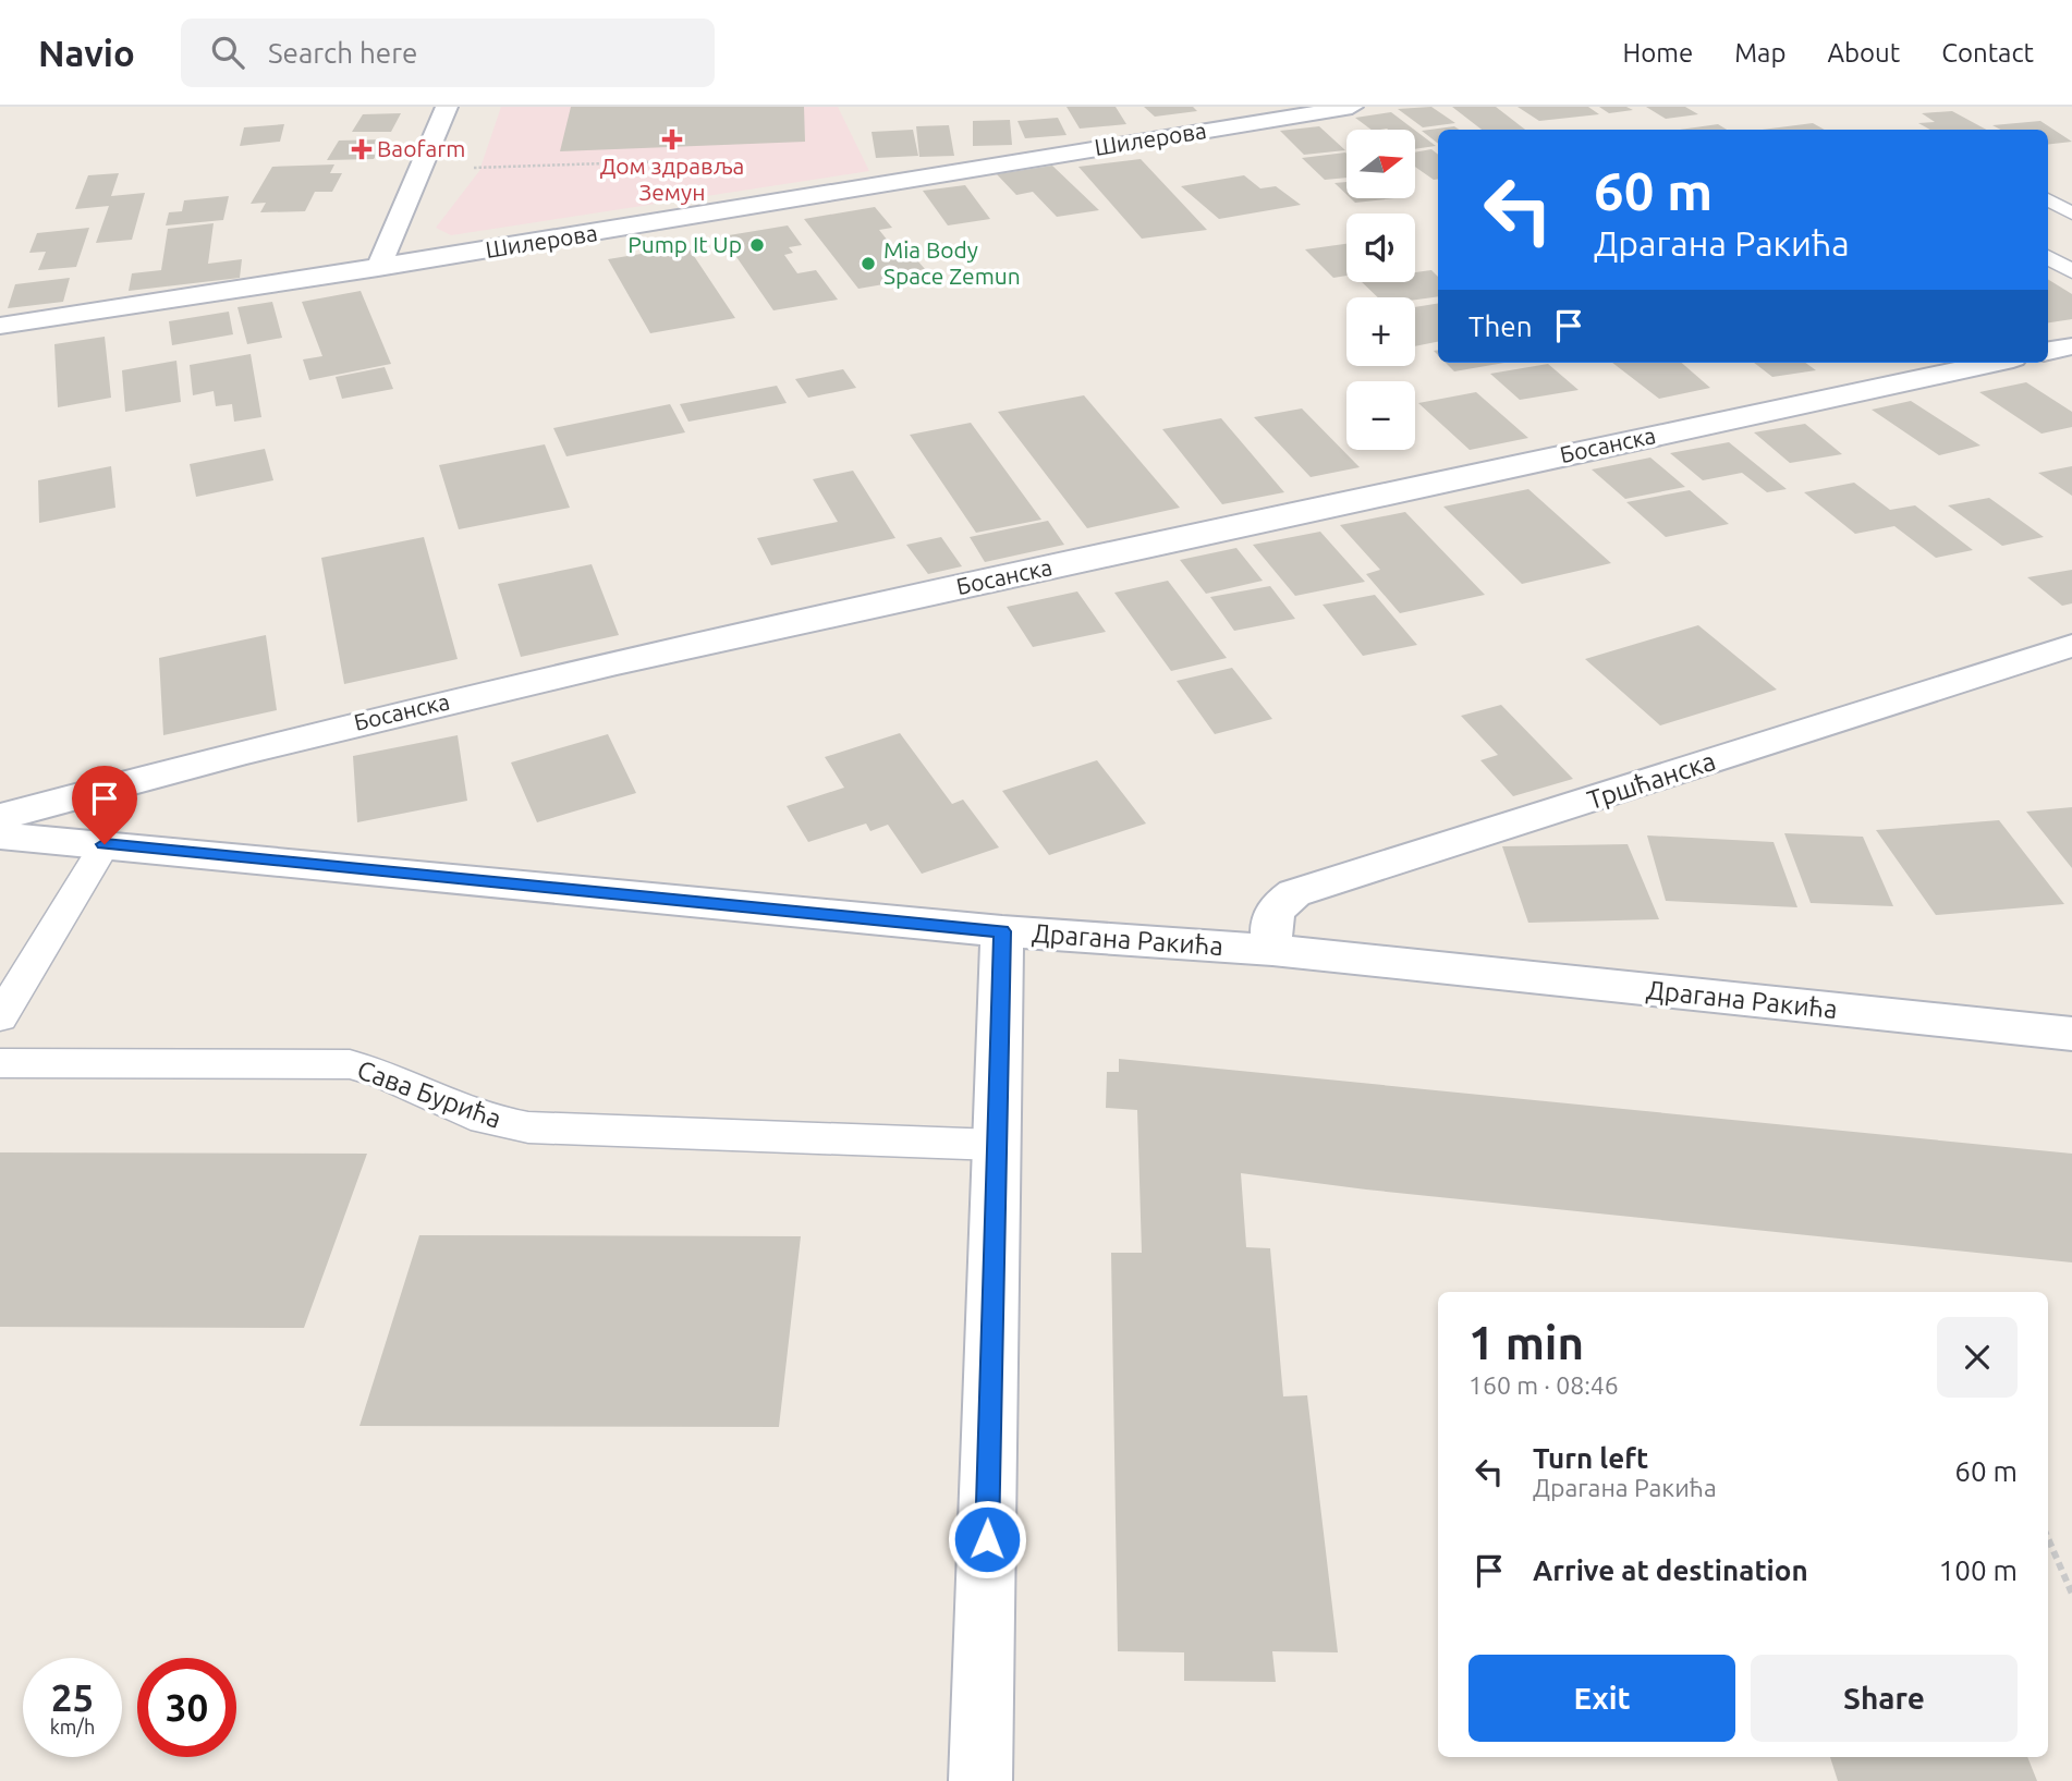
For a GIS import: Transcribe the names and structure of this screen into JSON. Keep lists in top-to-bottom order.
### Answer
{
  "streets": {
    "street": [
      "Шилерова",
      "Босанска",
      "Тршћанска",
      "Драгана Ракића"
    ],
    "lane": ["Сава Бурића"]
  },
  "crossings": [
    ["Тршћанска", "Драгана Ракића"]
  ],
  "places": {
    "health": ["Дом здравља Земун", "Baofarm"],
    "other": ["Pump It Up", "Mia Body Space Zemun"]
  },
  "north": "right",
  "page": {
    "header": "Navio",
    "search": "Search here",
    "nav": [
      "Home",
      "Map",
      "About",
      "Contact"
    ],
    "map_buttons": ["+", "−"],
    "turn": ["60 m", "Драгана Ракића"],
    "then": "Then",
    "heading": ["1 min", "160 m · 08:46"],
    "list": [
      {
        "name": "Turn left",
        "note": "Драгана Ракића",
        "value": "60 m"
      },
      {
        "name": "Arrive at destination",
        "value": "100 m"
      }
    ],
    "buttons": ["Exit", "Share"],
    "speed": "25 km/h",
    "limit": "30"
  }
}
